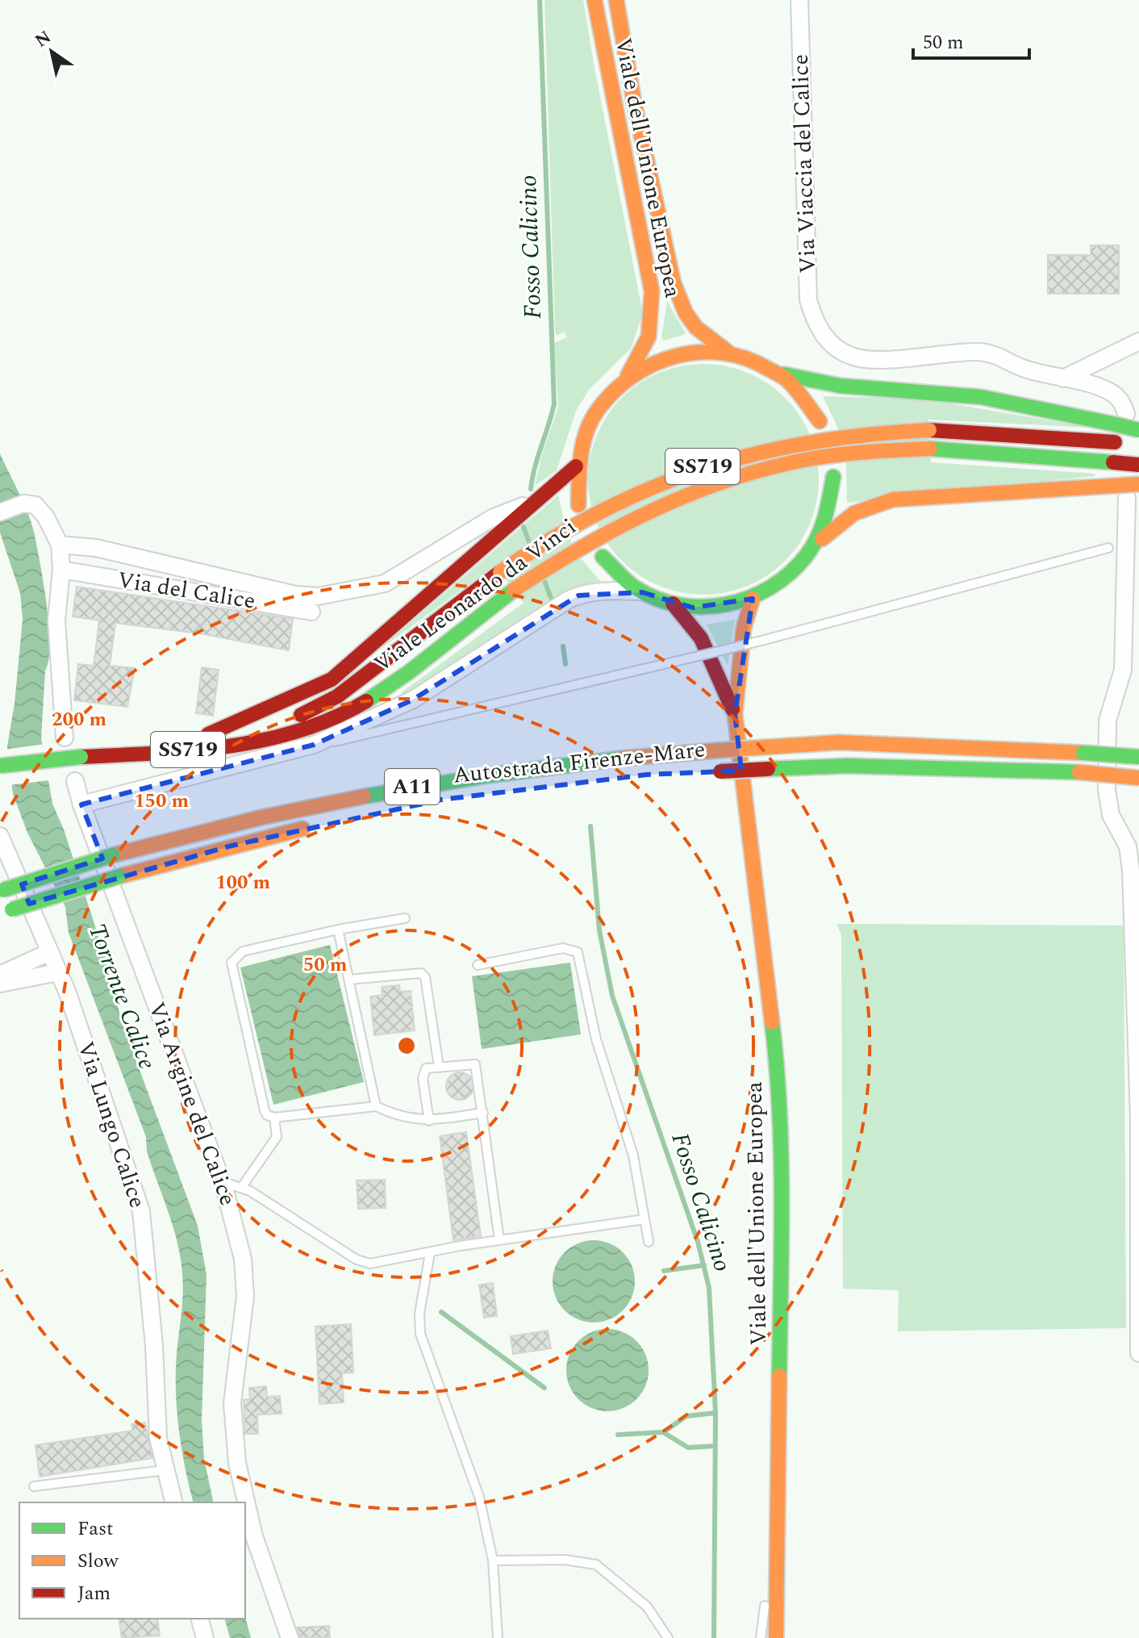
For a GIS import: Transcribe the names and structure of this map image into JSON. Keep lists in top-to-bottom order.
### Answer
{
  "streets": {
    "main road": [
      "Viale dell'Unione Europea",
      "SS719",
      "Viale Leonardo da Vinci",
      "Autostrada Firenze-Mare",
      "A11"
    ],
    "street": [
      "Via Viaccia del Calice",
      "Via del Calice",
      "Via Argine del Calice",
      "Via Lungo Calice"
    ]
  },
  "crossings": [
    ["Viale Leonardo da Vinci", "Via Argine del Calice"]
  ],
  "water": ["Fosso Calicino", "Torrente Calice"],
  "legend": ["Fast", "Slow", "Jam"],
  "scale_bar": "50 m",
  "north": "top left",
  "rings": [
    "200 m",
    "150 m",
    "100 m",
    "50 m"
  ]
}
